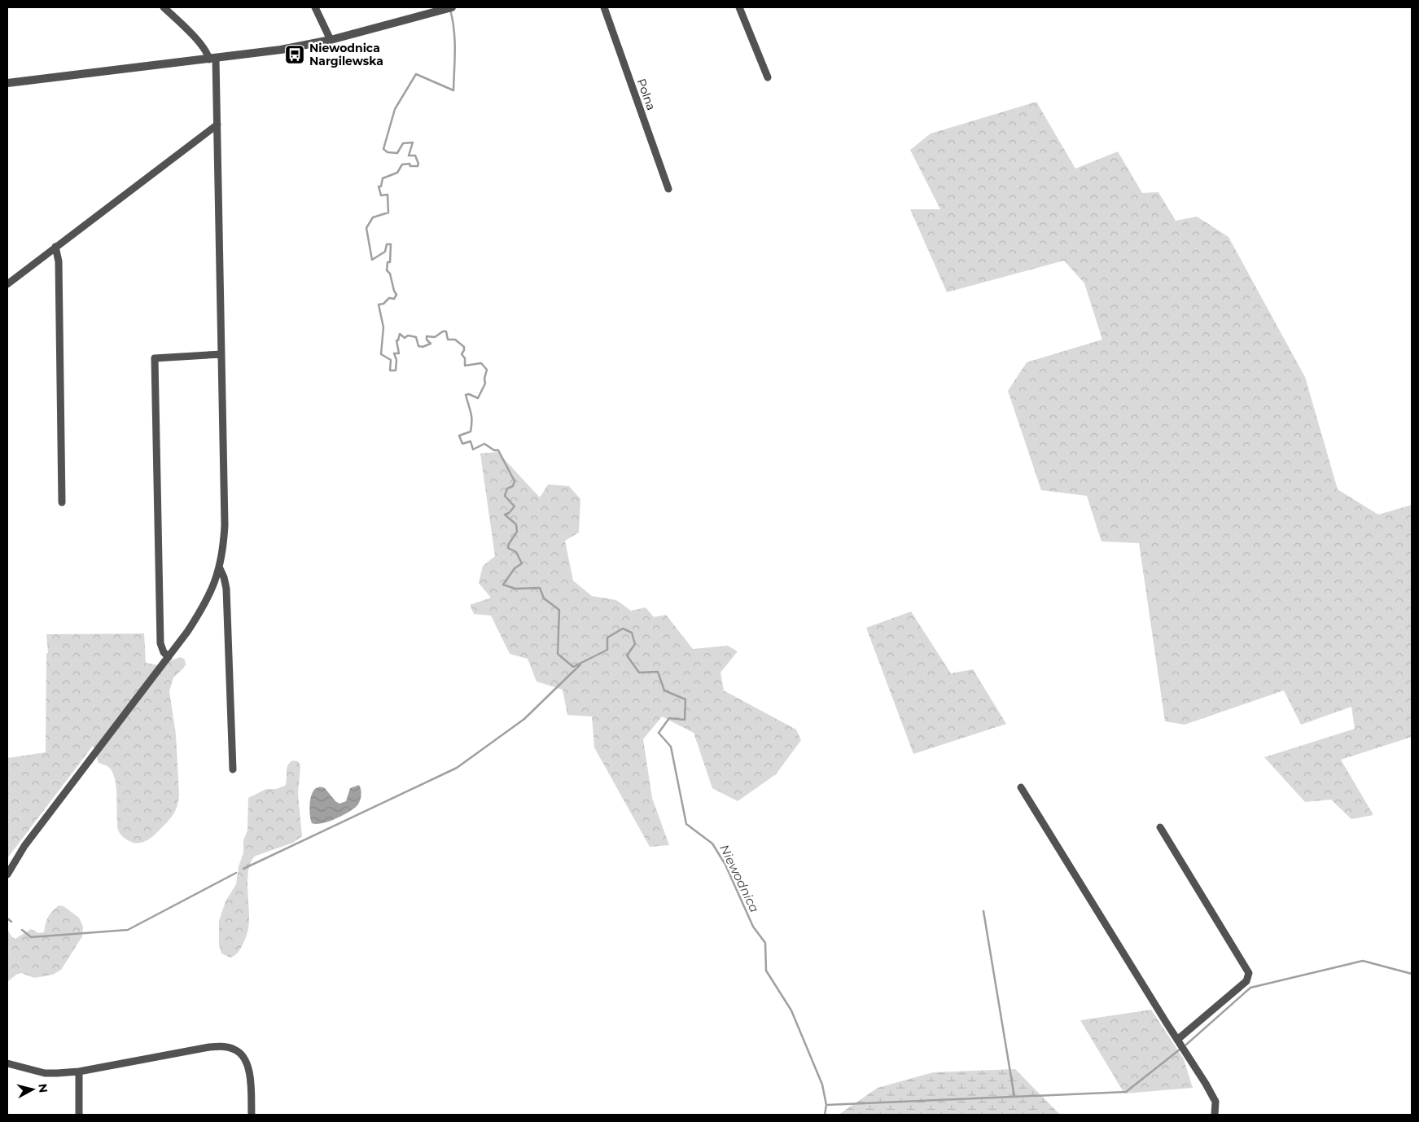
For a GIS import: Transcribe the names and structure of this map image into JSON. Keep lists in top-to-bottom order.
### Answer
{
  "streets": {
    "street": ["Polna"]
  },
  "water": ["Niewodnica"],
  "places": {
    "bus stop": ["Niewodnica Nargilewska"]
  },
  "north": "right"
}
